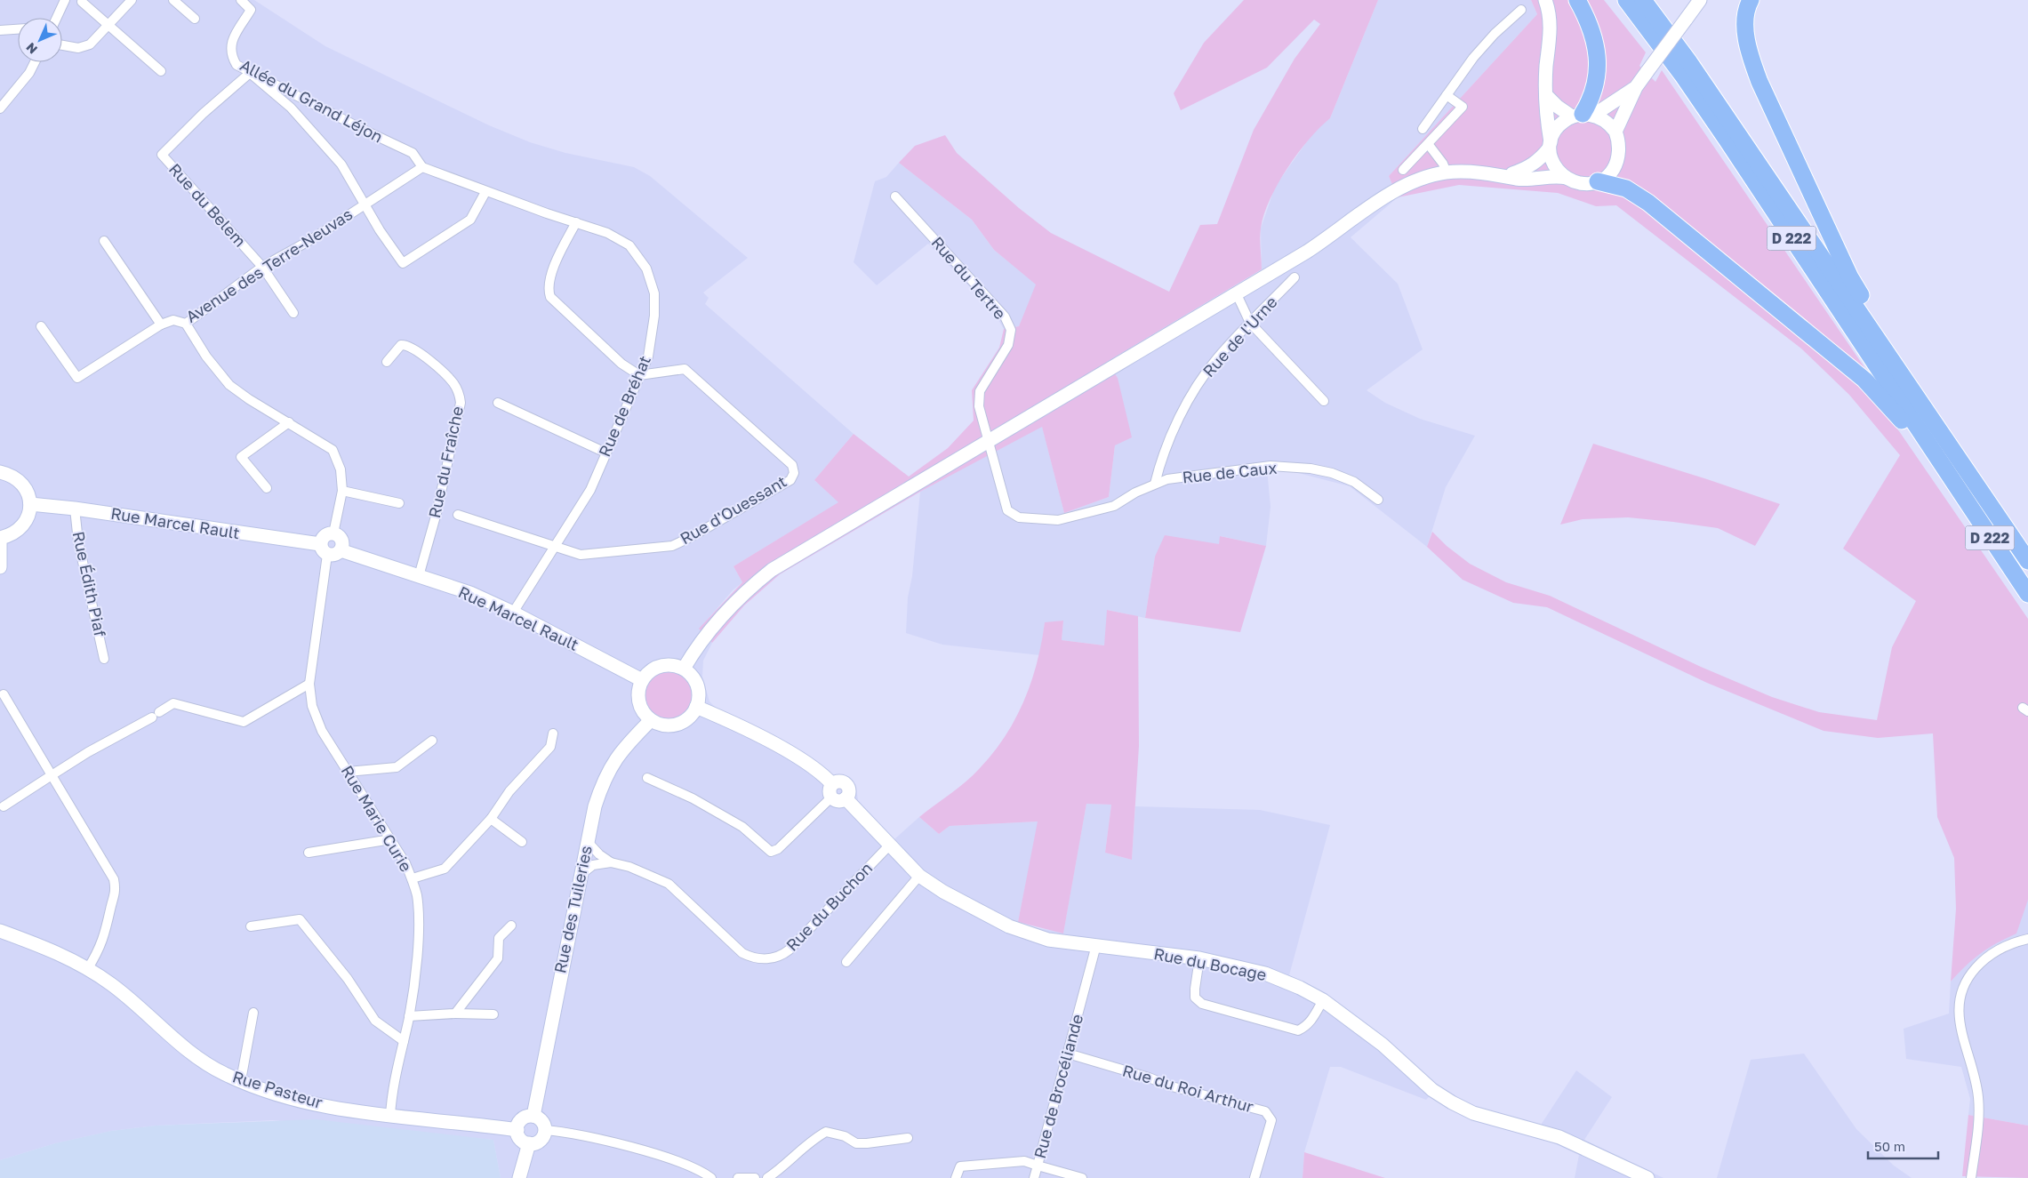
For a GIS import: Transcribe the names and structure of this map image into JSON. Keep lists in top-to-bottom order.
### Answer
{
  "streets": {
    "highway": ["D 222"],
    "street": [
      "Allée du Grand Léjon",
      "Rue du Belem",
      "Avenue des Terre-Neuvas",
      "Rue du Tertre",
      "Rue de l'Urne",
      "Rue de Bréhat",
      "Rue du Fraîche",
      "Rue de Caux",
      "Rue d'Ouessant",
      "Rue Marcel Rault",
      "Rue Édith Piaf",
      "Rue Marie Curie",
      "Rue du Buchon",
      "Rue des Tuileries",
      "Rue du Bocage",
      "Rue de Brocéliande",
      "Rue du Roi Arthur",
      "Rue Pasteur"
    ]
  },
  "crossings": [
    ["Allée du Grand Léjon", "Rue du Belem"],
    ["Allée du Grand Léjon", "Avenue des Terre-Neuvas"],
    ["Rue du Belem", "Avenue des Terre-Neuvas"],
    ["Rue de l'Urne", "Rue de Caux"],
    ["Rue de Bréhat", "Rue d'Ouessant"],
    ["Rue de Bréhat", "Rue Marcel Rault"],
    ["Rue du Fraîche", "Rue Marcel Rault"],
    ["Rue Marcel Rault", "Rue Édith Piaf"],
    ["Rue Marcel Rault", "Rue Marie Curie"],
    ["Rue Marcel Rault", "Rue des Tuileries"],
    ["Rue Marie Curie", "Rue Pasteur"],
    ["Rue du Buchon", "Rue des Tuileries"],
    ["Rue du Buchon", "Rue du Bocage"],
    ["Rue des Tuileries", "Rue Pasteur"],
    ["Rue du Bocage", "Rue de Brocéliande"],
    ["Rue de Brocéliande", "Rue du Roi Arthur"]
  ],
  "scale_bar": "50 m",
  "north": "bottom left"
}
